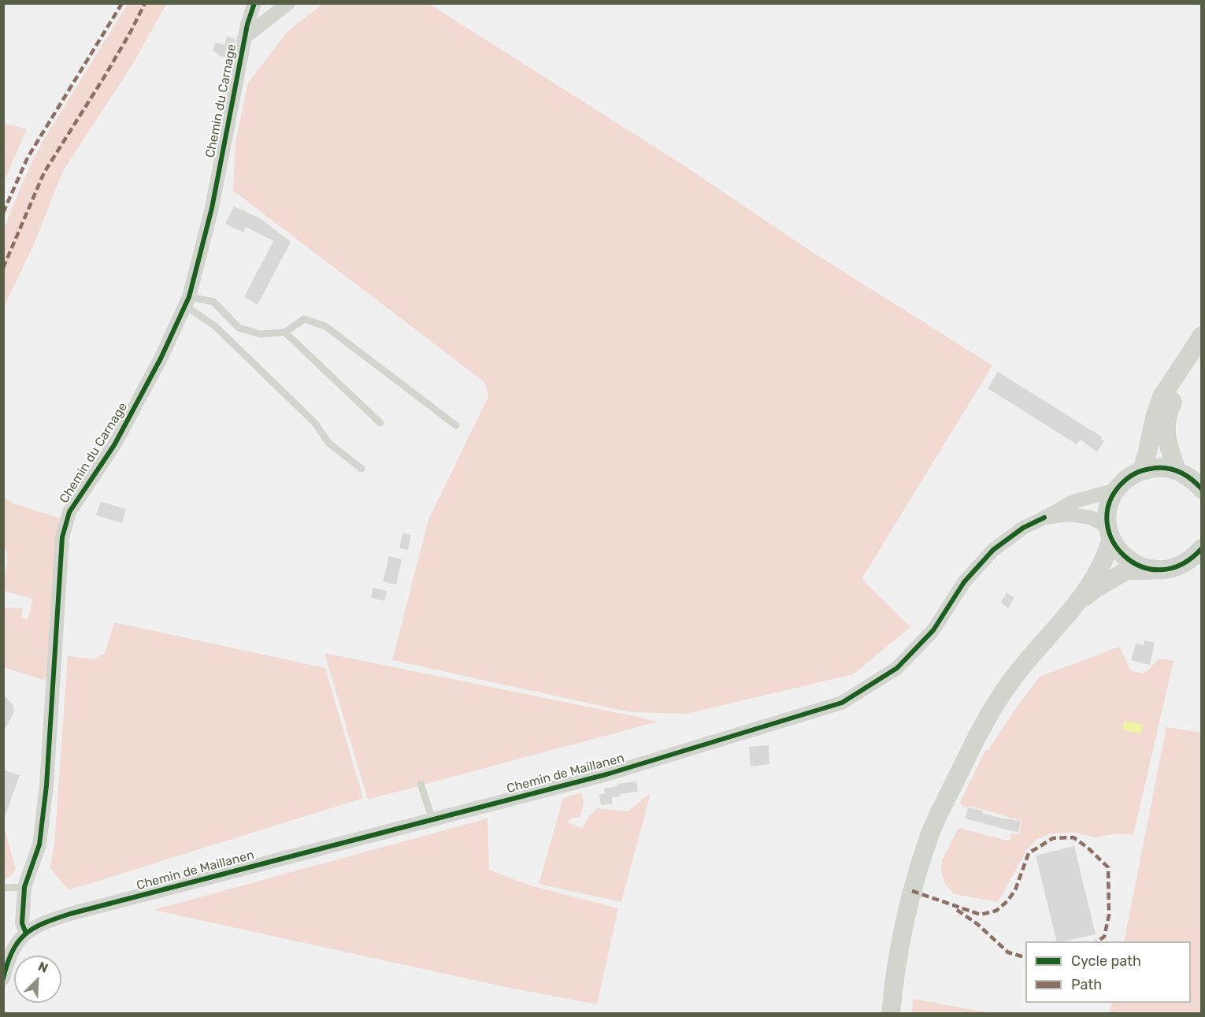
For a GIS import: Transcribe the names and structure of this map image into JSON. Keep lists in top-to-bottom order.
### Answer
{
  "streets": {
    "street": ["Chemin du Carnage", "Chemin de Maillanen"]
  },
  "crossings": [
    ["Chemin du Carnage", "Chemin de Maillanen"]
  ],
  "legend": ["Cycle path", "Path"],
  "north": "top right"
}
